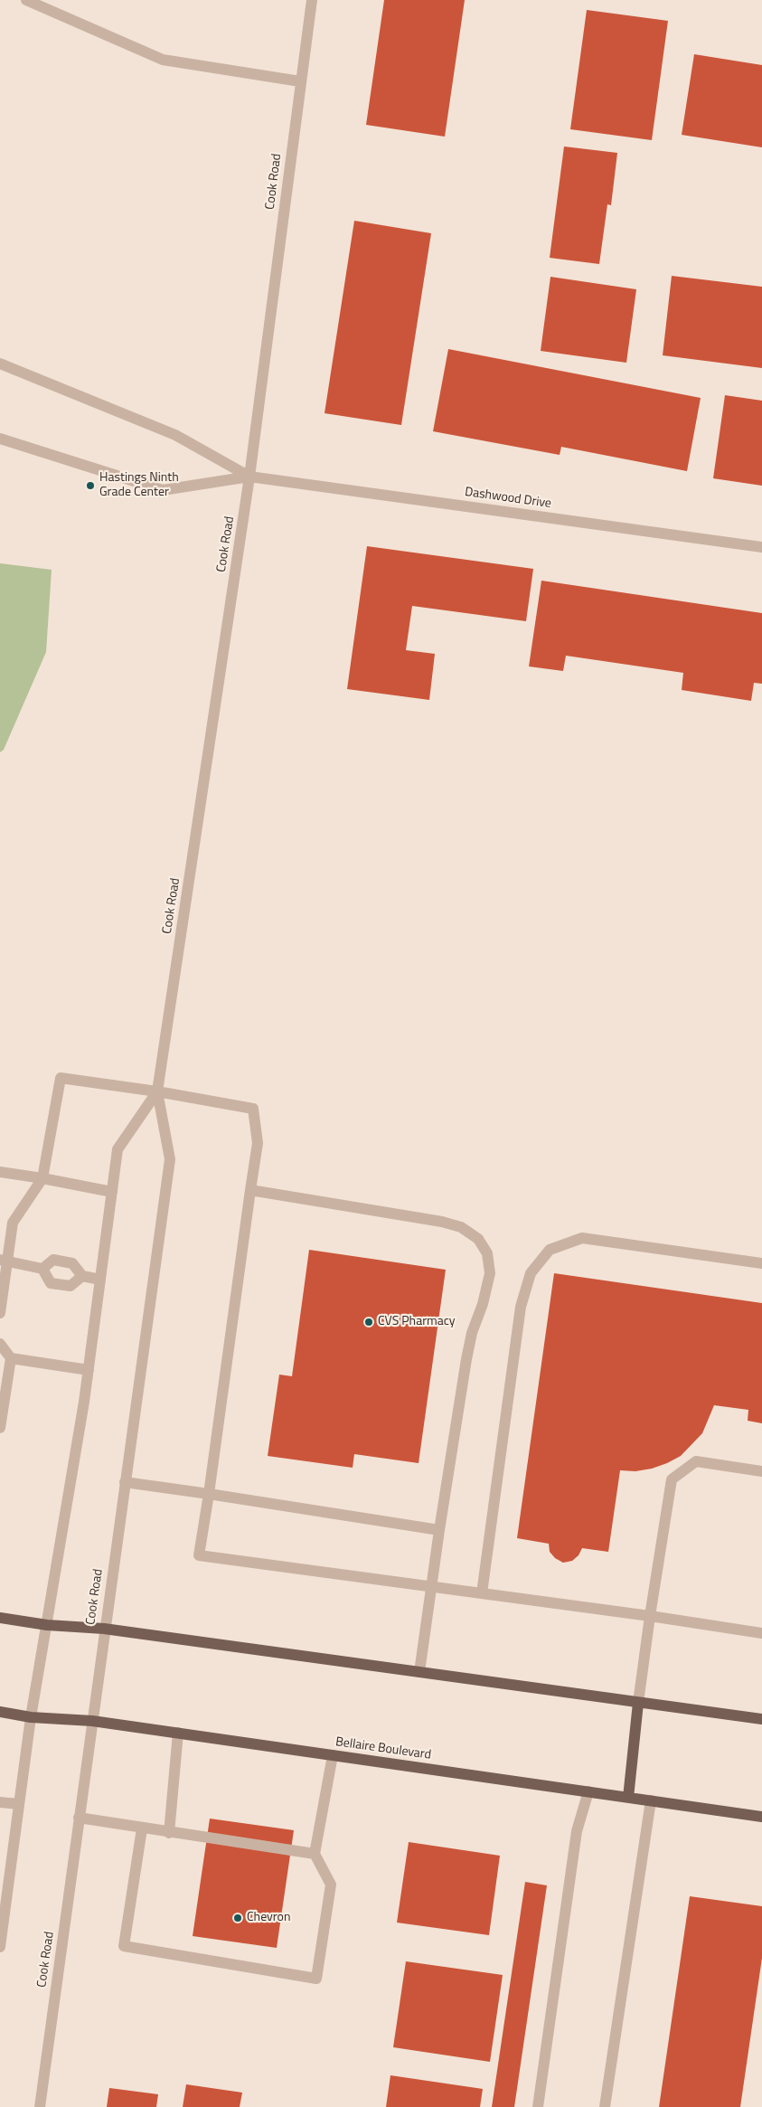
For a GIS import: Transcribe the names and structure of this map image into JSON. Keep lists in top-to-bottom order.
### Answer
{
  "streets": {
    "main road": ["Bellaire Boulevard"],
    "street": ["Cook Road", "Dashwood Drive"]
  },
  "crossings": [
    ["Cook Road", "Dashwood Drive"],
    ["Cook Road", "Bellaire Boulevard"]
  ],
  "places": ["Hastings Ninth Grade Center", "CVS Pharmacy", "Chevron"]
}
